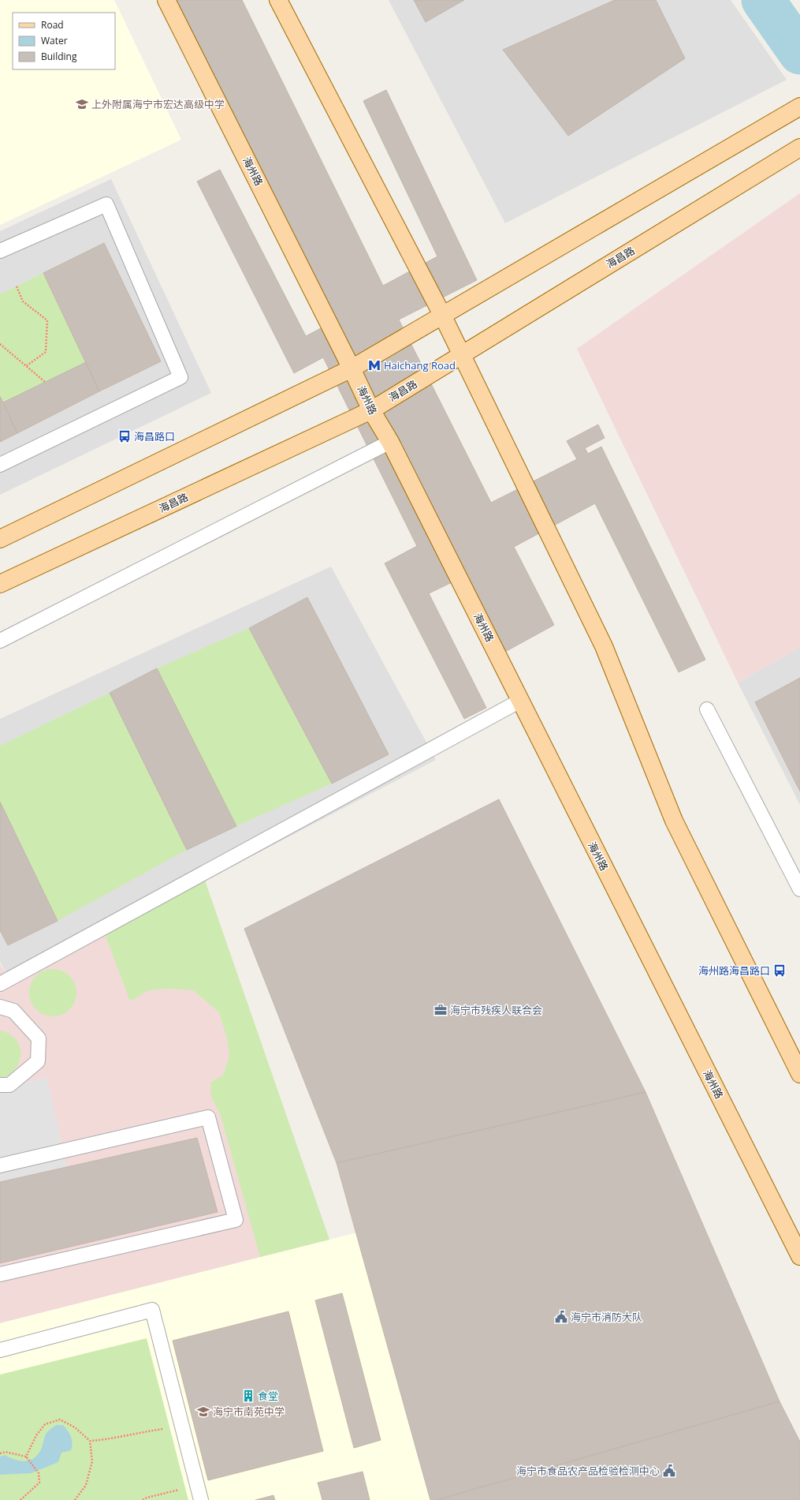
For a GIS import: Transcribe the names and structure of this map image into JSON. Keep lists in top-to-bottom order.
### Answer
{
  "streets": {
    "main road": ["海州路", "海昌路"]
  },
  "crossings": [
    ["海州路", "海昌路"]
  ],
  "places": {
    "school or university": ["上外附属海宁市宏达高级中学", "海宁市南苑中学"],
    "metro station": ["Haichang Road"],
    "bus stop": ["海昌路口", "海州路海昌路口"],
    "office": ["海宁市残疾人联合会"],
    "public building": ["海宁市消防大队", "海宁市食品农产品检验检测中心"],
    "building": ["食堂"]
  },
  "legend": ["Road", "Water", "Building"]
}
